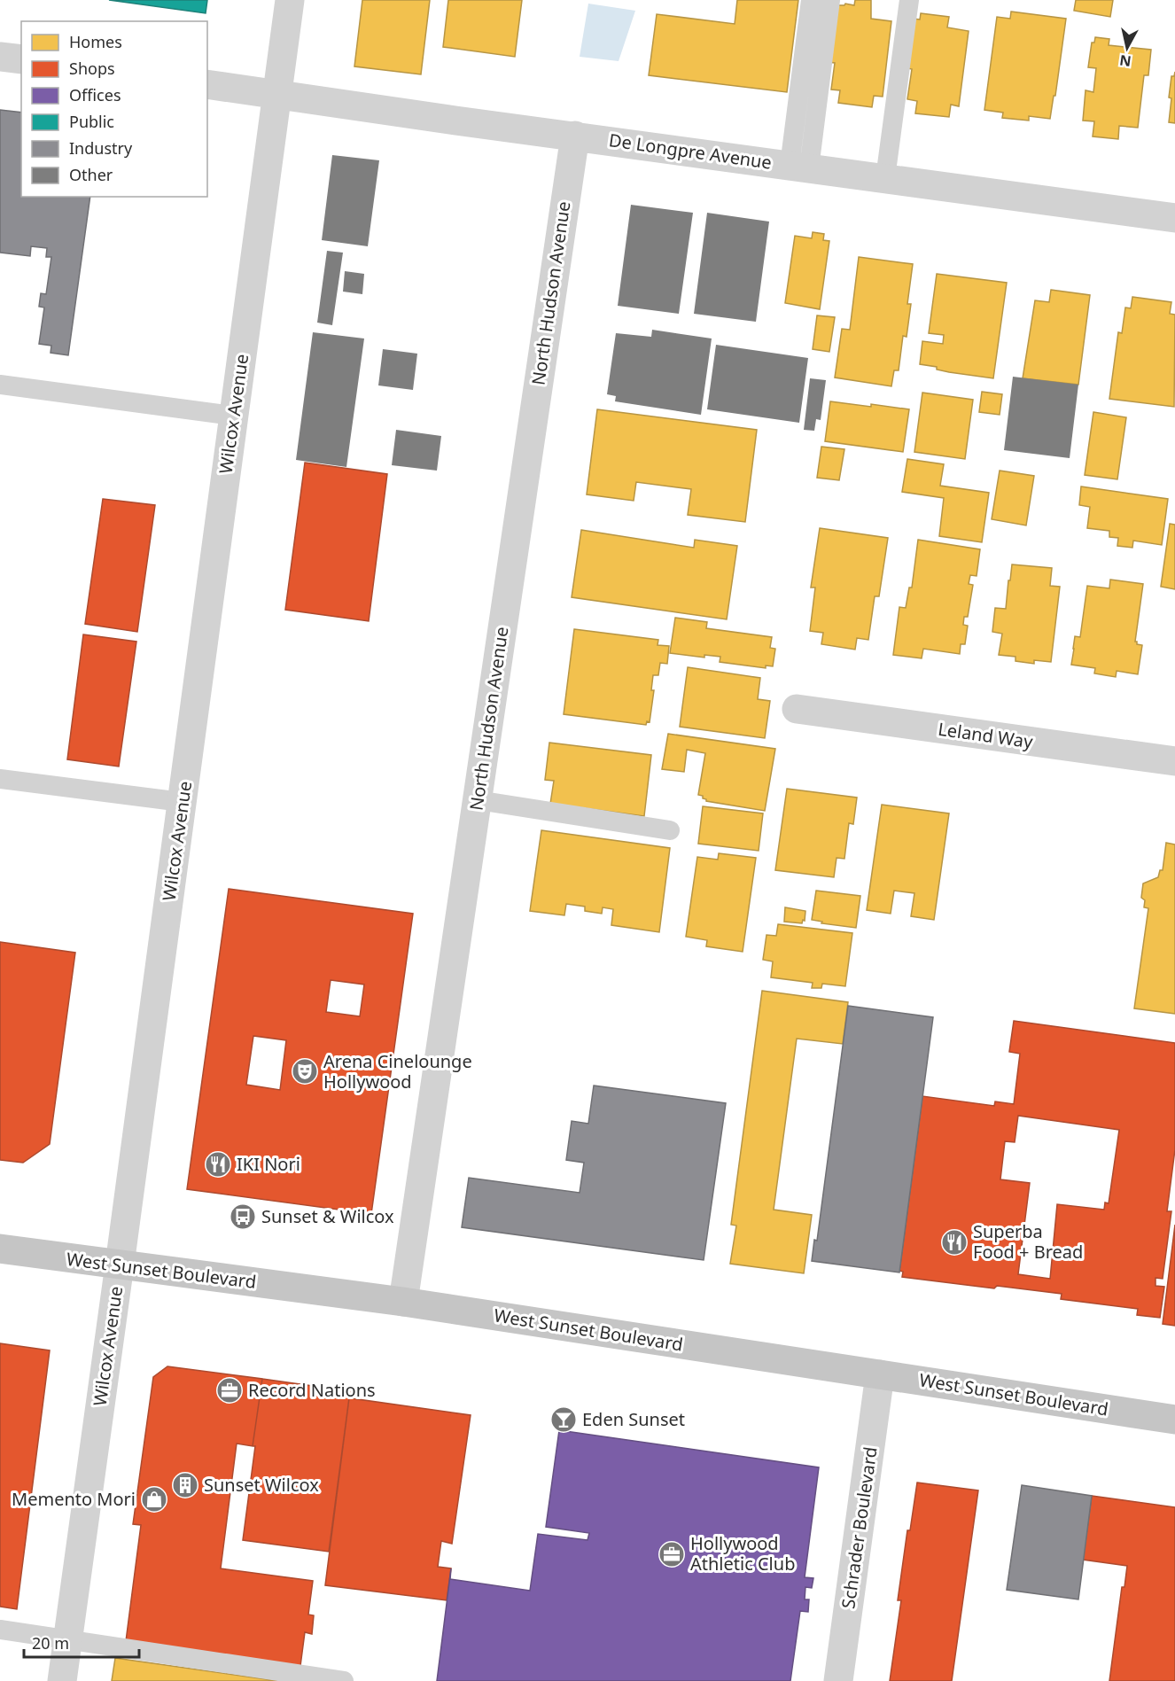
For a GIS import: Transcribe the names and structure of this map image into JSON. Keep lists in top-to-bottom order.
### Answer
{
  "streets": {
    "main road": ["West Sunset Boulevard"],
    "street": [
      "De Longpre Avenue",
      "North Hudson Avenue",
      "Wilcox Avenue",
      "Leland Way",
      "Schrader Boulevard"
    ]
  },
  "crossings": [
    ["De Longpre Avenue", "North Hudson Avenue"],
    ["De Longpre Avenue", "Wilcox Avenue"],
    ["North Hudson Avenue", "West Sunset Boulevard"],
    ["Wilcox Avenue", "West Sunset Boulevard"],
    ["West Sunset Boulevard", "Schrader Boulevard"]
  ],
  "places": {
    "theatre": ["Arena Cinelounge Hollywood"],
    "restaurant": ["IKI Nori", "Superba Food + Bread"],
    "bus stop": ["Sunset & Wilcox"],
    "office": ["Record Nations", "Hollywood Athletic Club"],
    "bar": ["Eden Sunset"],
    "building": ["Sunset Wilcox"],
    "shop": ["Memento Mori"]
  },
  "legend": [
    "Homes",
    "Shops",
    "Offices",
    "Public",
    "Industry",
    "Other"
  ],
  "scale_bar": "20 m",
  "north": "bottom"
}
